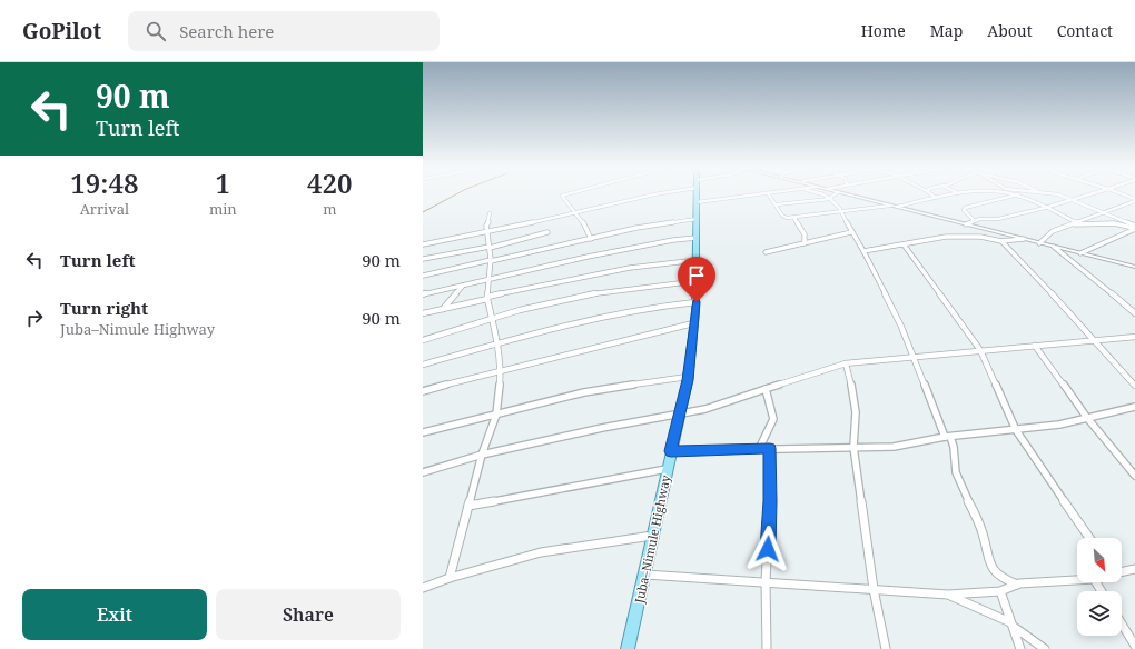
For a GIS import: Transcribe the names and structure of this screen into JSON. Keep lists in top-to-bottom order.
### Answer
{
  "streets": {
    "main road": ["Juba–Nimule Highway"]
  },
  "north": "bottom right",
  "page": {
    "header": "GoPilot",
    "search": "Search here",
    "nav": [
      "Home",
      "Map",
      "About",
      "Contact"
    ],
    "turn": ["90 m", "Turn left"],
    "eta": [
      "19:48",
      "Arrival",
      "1",
      "min",
      "420",
      "m"
    ],
    "list": [
      {
        "name": "Turn left",
        "value": "90 m"
      },
      {
        "name": "Turn right",
        "note": "Juba–Nimule Highway",
        "value": "90 m"
      }
    ],
    "buttons": ["Exit", "Share"]
  }
}
